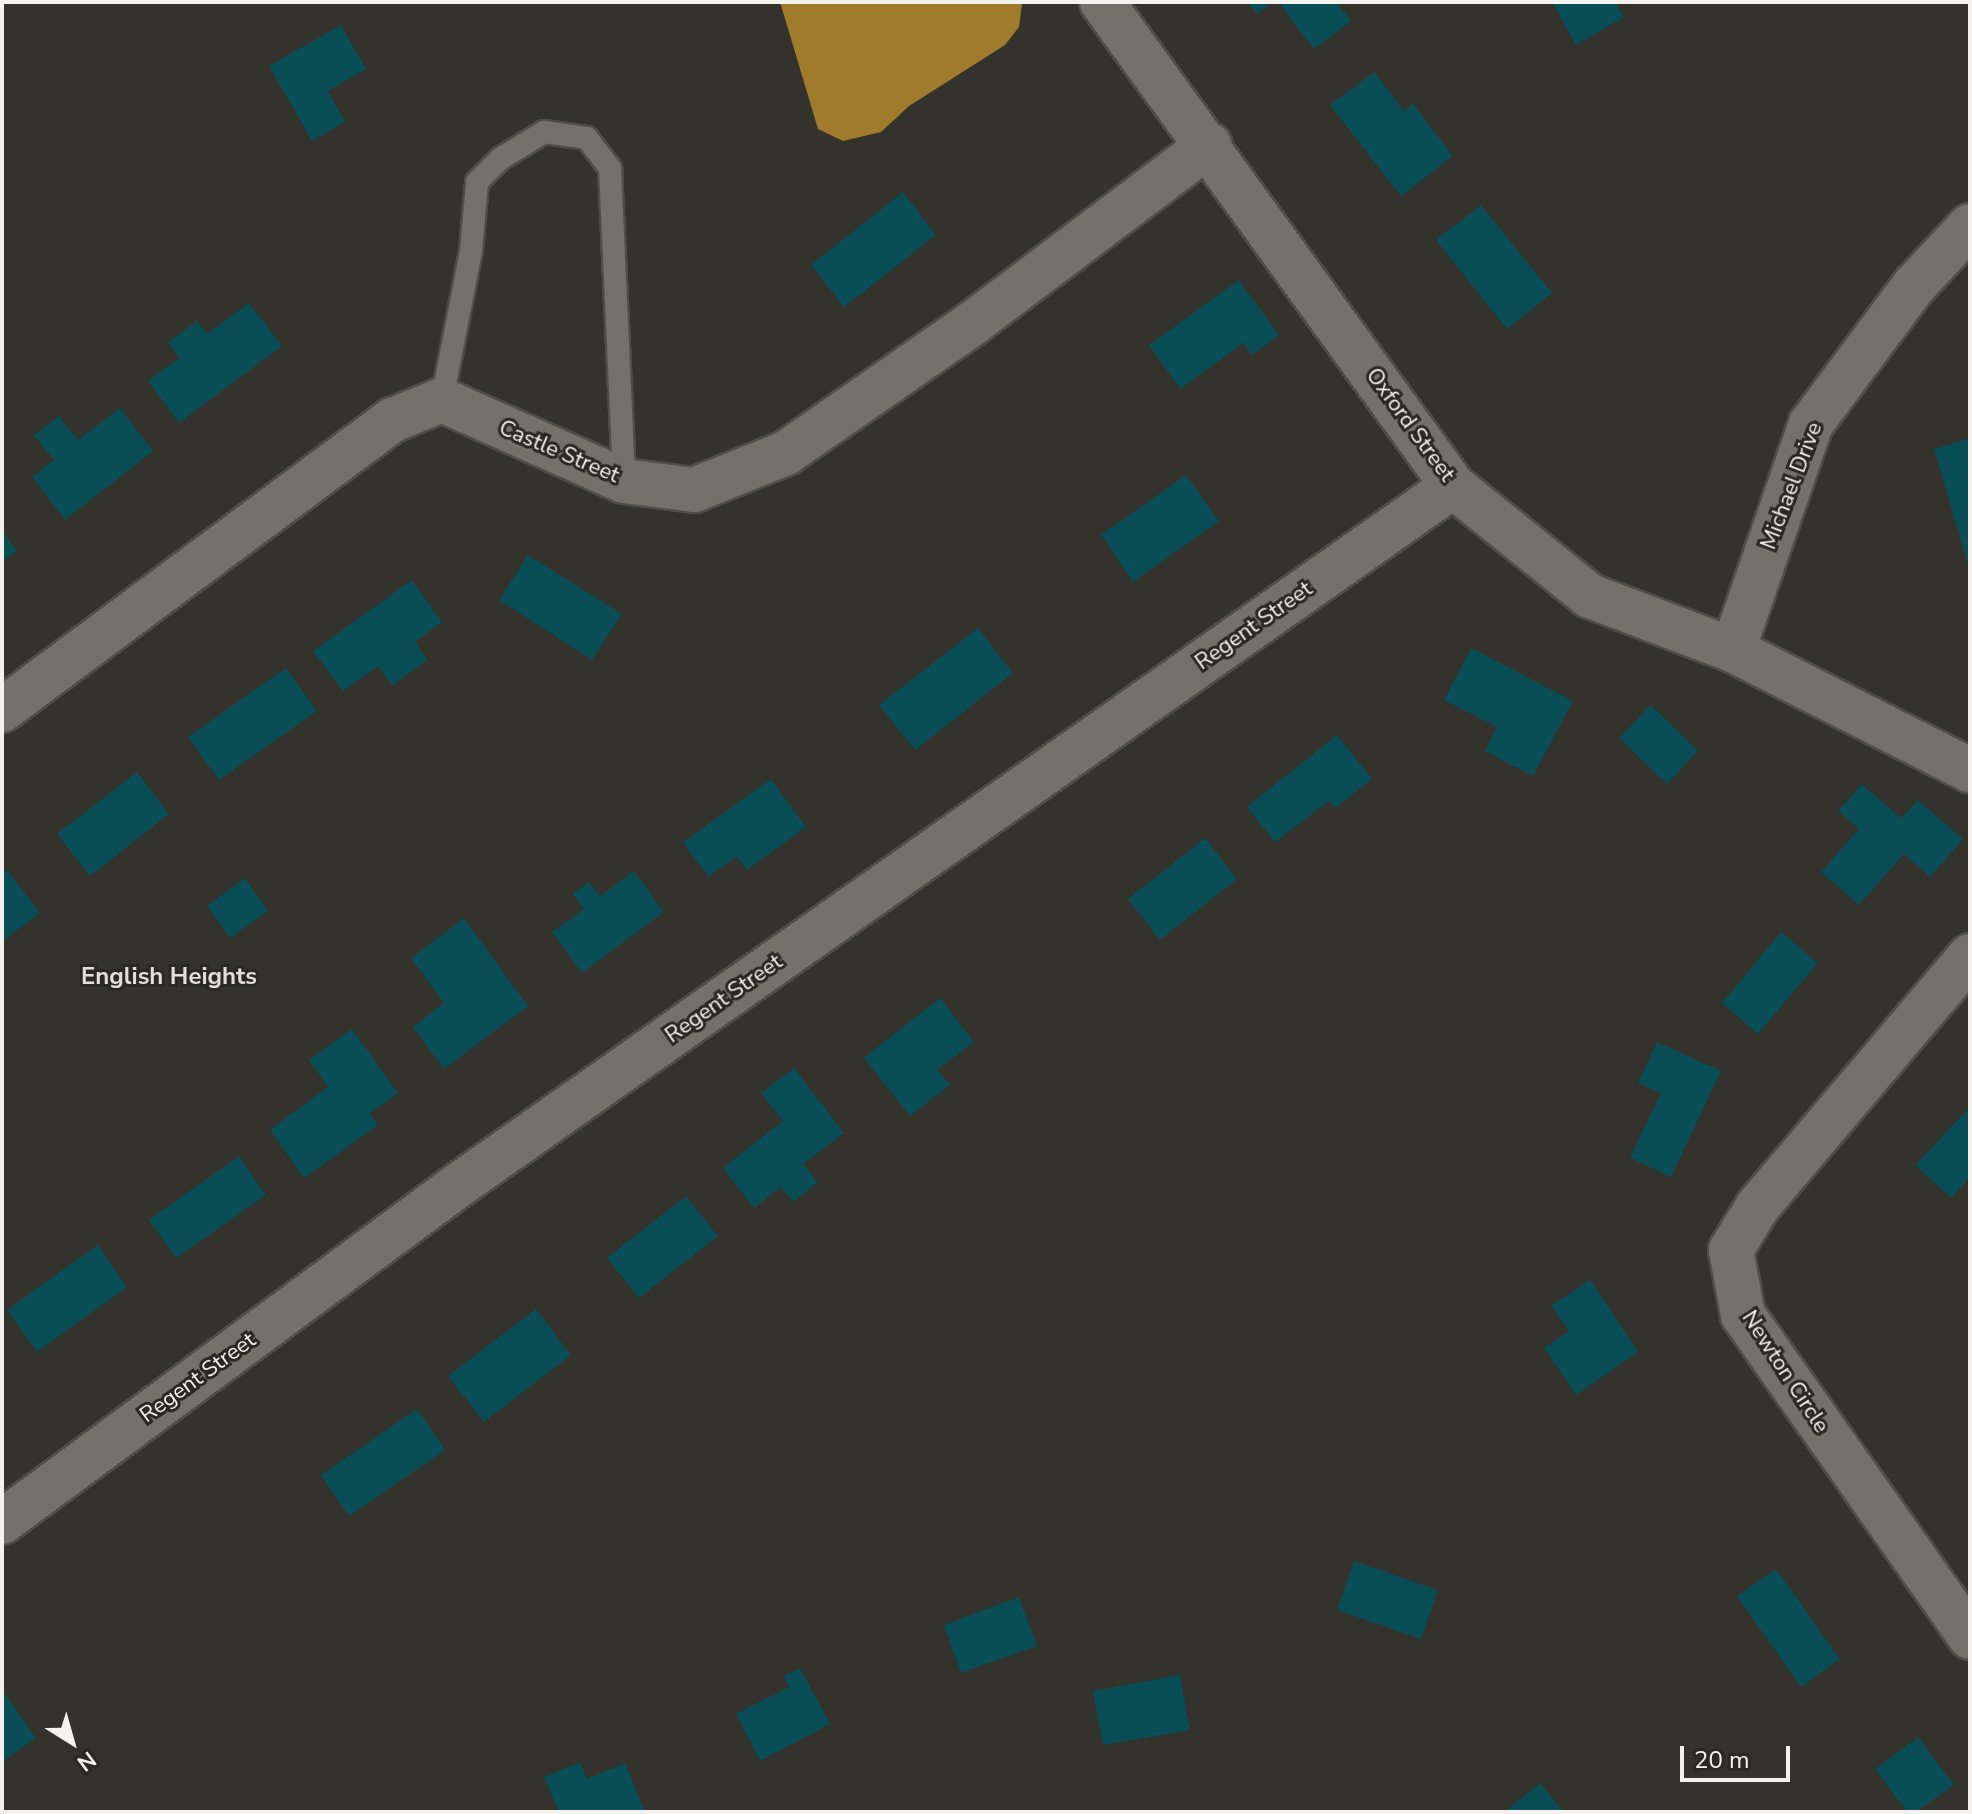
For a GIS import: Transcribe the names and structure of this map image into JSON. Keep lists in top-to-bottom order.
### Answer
{
  "streets": {
    "street": [
      "Oxford Street",
      "Castle Street",
      "Michael Drive",
      "Regent Street",
      "Newton Circle"
    ]
  },
  "crossings": [
    ["Oxford Street", "Castle Street"],
    ["Oxford Street", "Michael Drive"],
    ["Oxford Street", "Regent Street"]
  ],
  "districts": ["English Heights"],
  "scale_bar": "20 m",
  "north": "bottom right"
}
